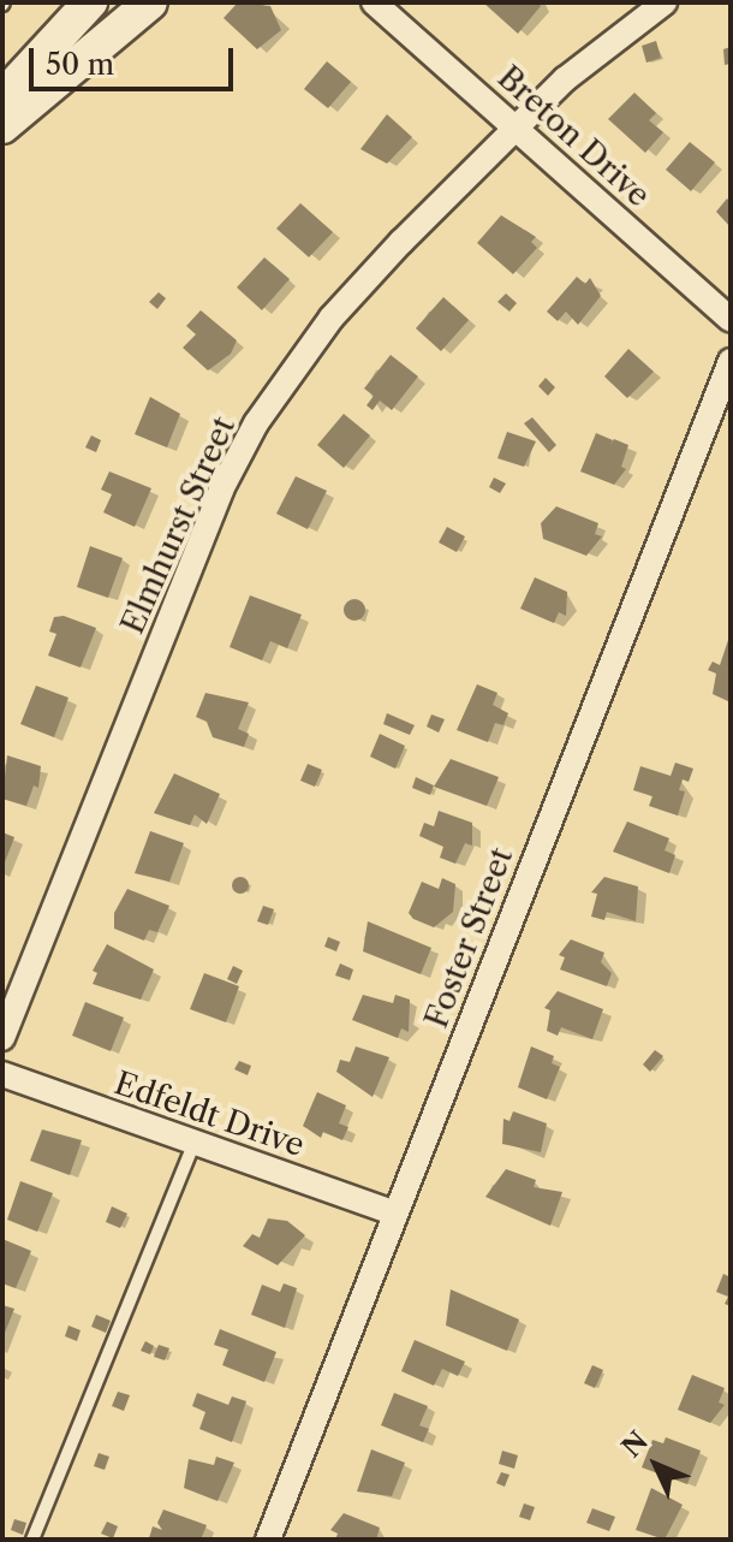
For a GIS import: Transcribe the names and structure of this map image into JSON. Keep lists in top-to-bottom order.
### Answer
{
  "streets": {
    "street": [
      "Breton Drive",
      "Elmhurst Street",
      "Foster Street",
      "Edfeldt Drive"
    ]
  },
  "crossings": [
    ["Breton Drive", "Elmhurst Street"],
    ["Foster Street", "Edfeldt Drive"]
  ],
  "scale_bar": "50 m",
  "north": "top left"
}
